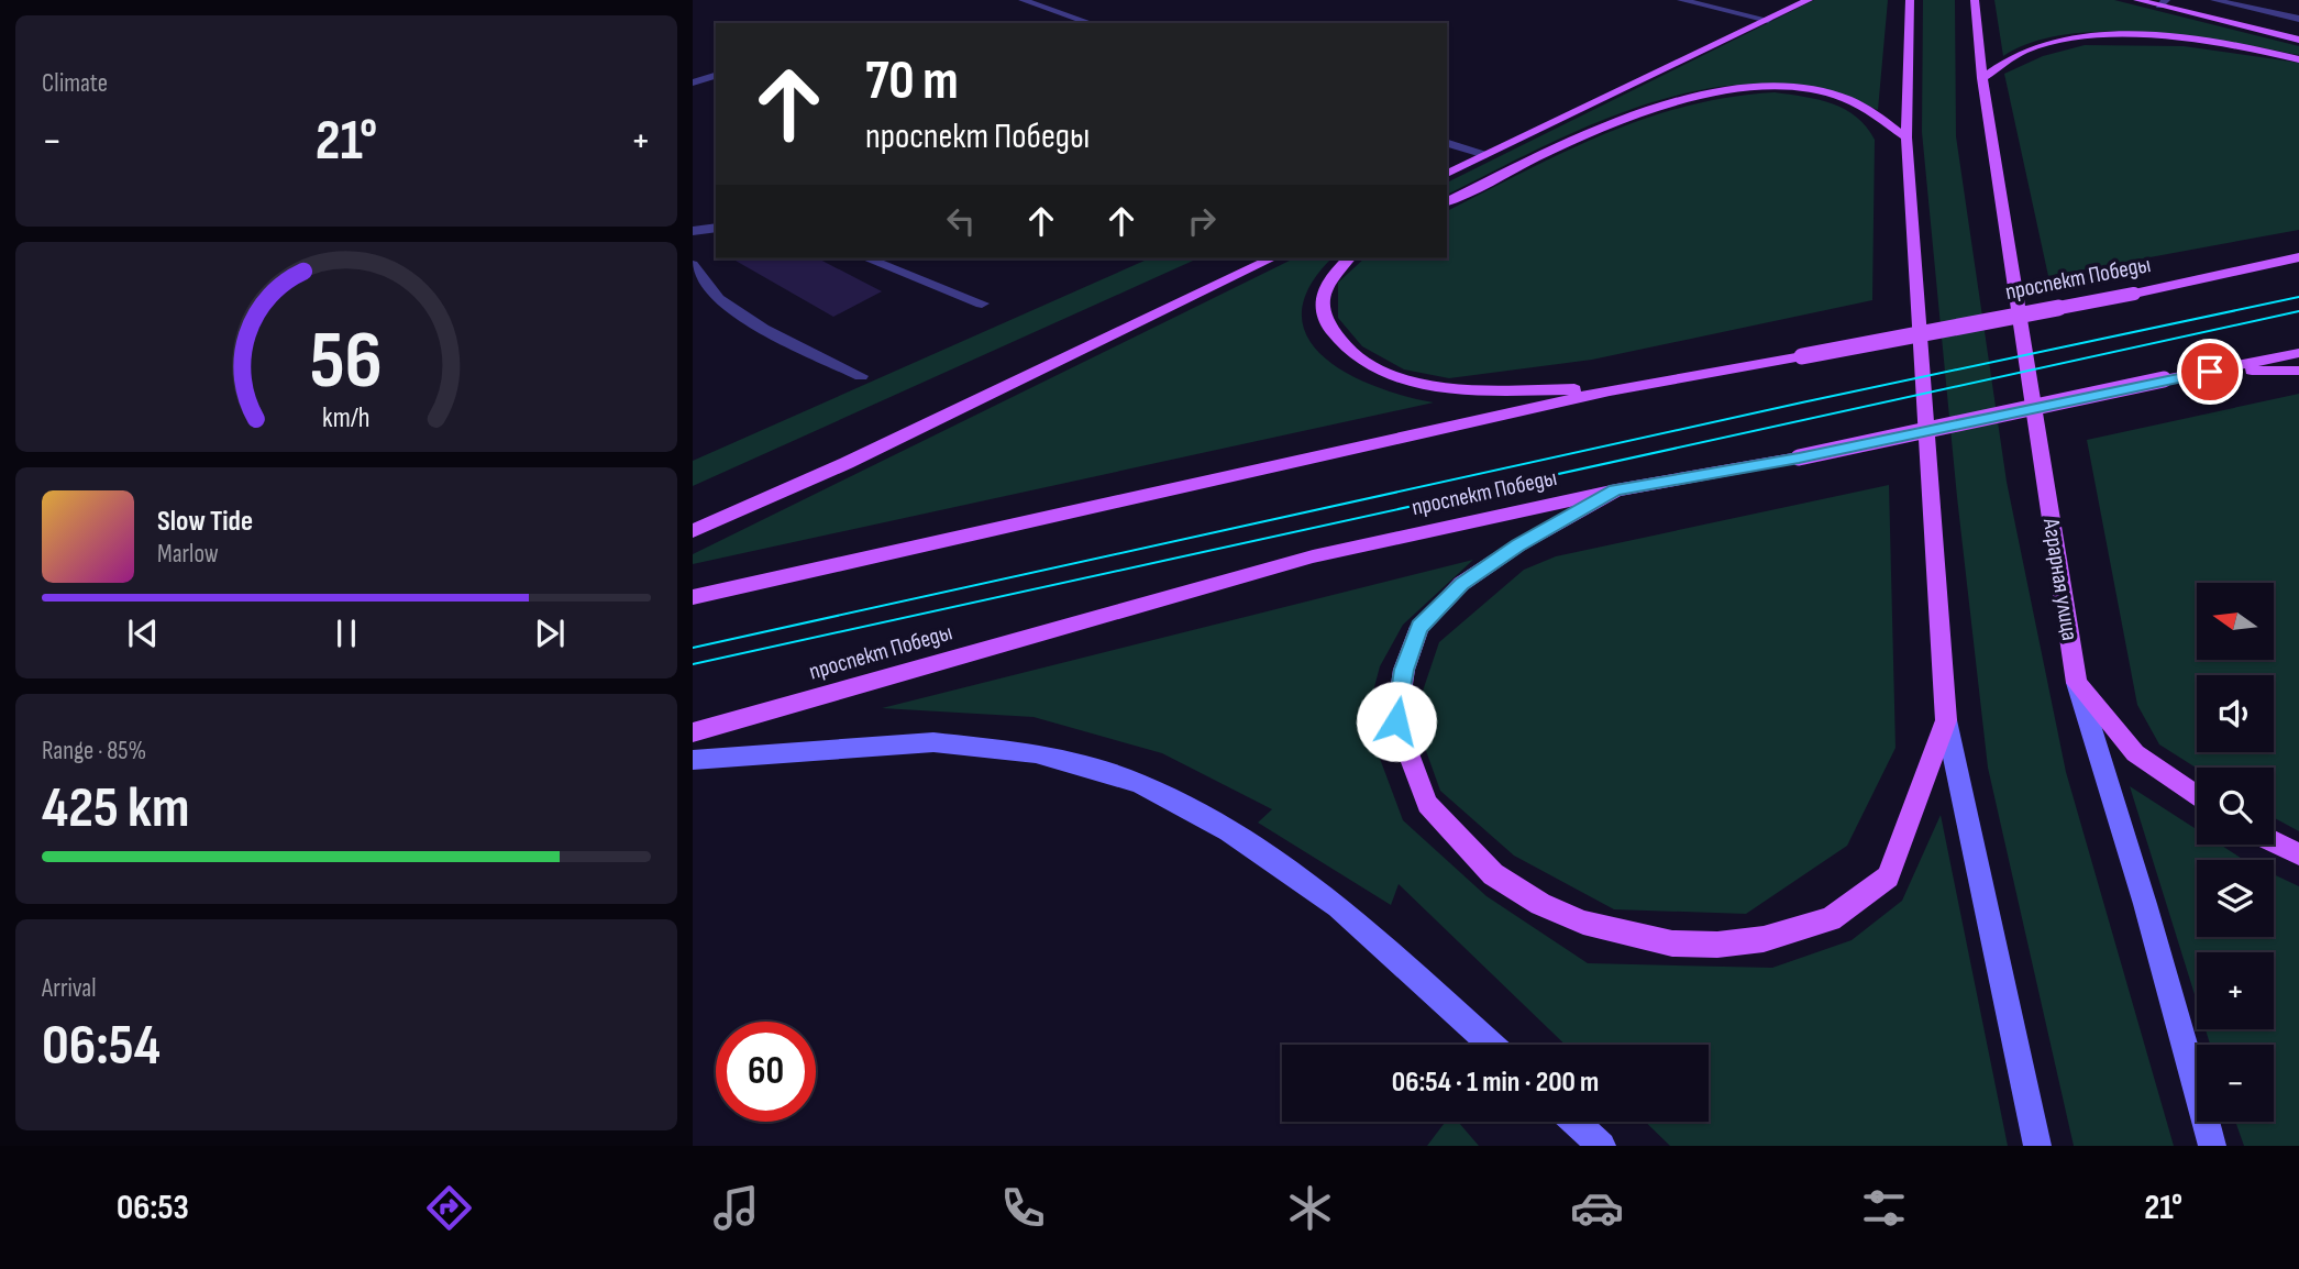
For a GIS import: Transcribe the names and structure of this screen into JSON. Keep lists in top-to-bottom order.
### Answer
{
  "streets": {
    "main road": ["проспект Победы", "Аграрная улица"]
  },
  "north": "left",
  "page": {
    "tile": [
      "Climate",
      ["Range · 85%", "425 km"],
      ["Arrival", "06:54"]
    ],
    "turn": ["70 m", "проспект Победы"],
    "heat": ["−", "21°", "+"],
    "song": ["Slow Tide", "Marlow"],
    "map_buttons": ["+", "−"],
    "limit": "60",
    "trip": "06:54 · 1 min · 200 m",
    "tabs": ["06:53", "21°"],
    "gauge": ["56", "km/h"]
  }
}
